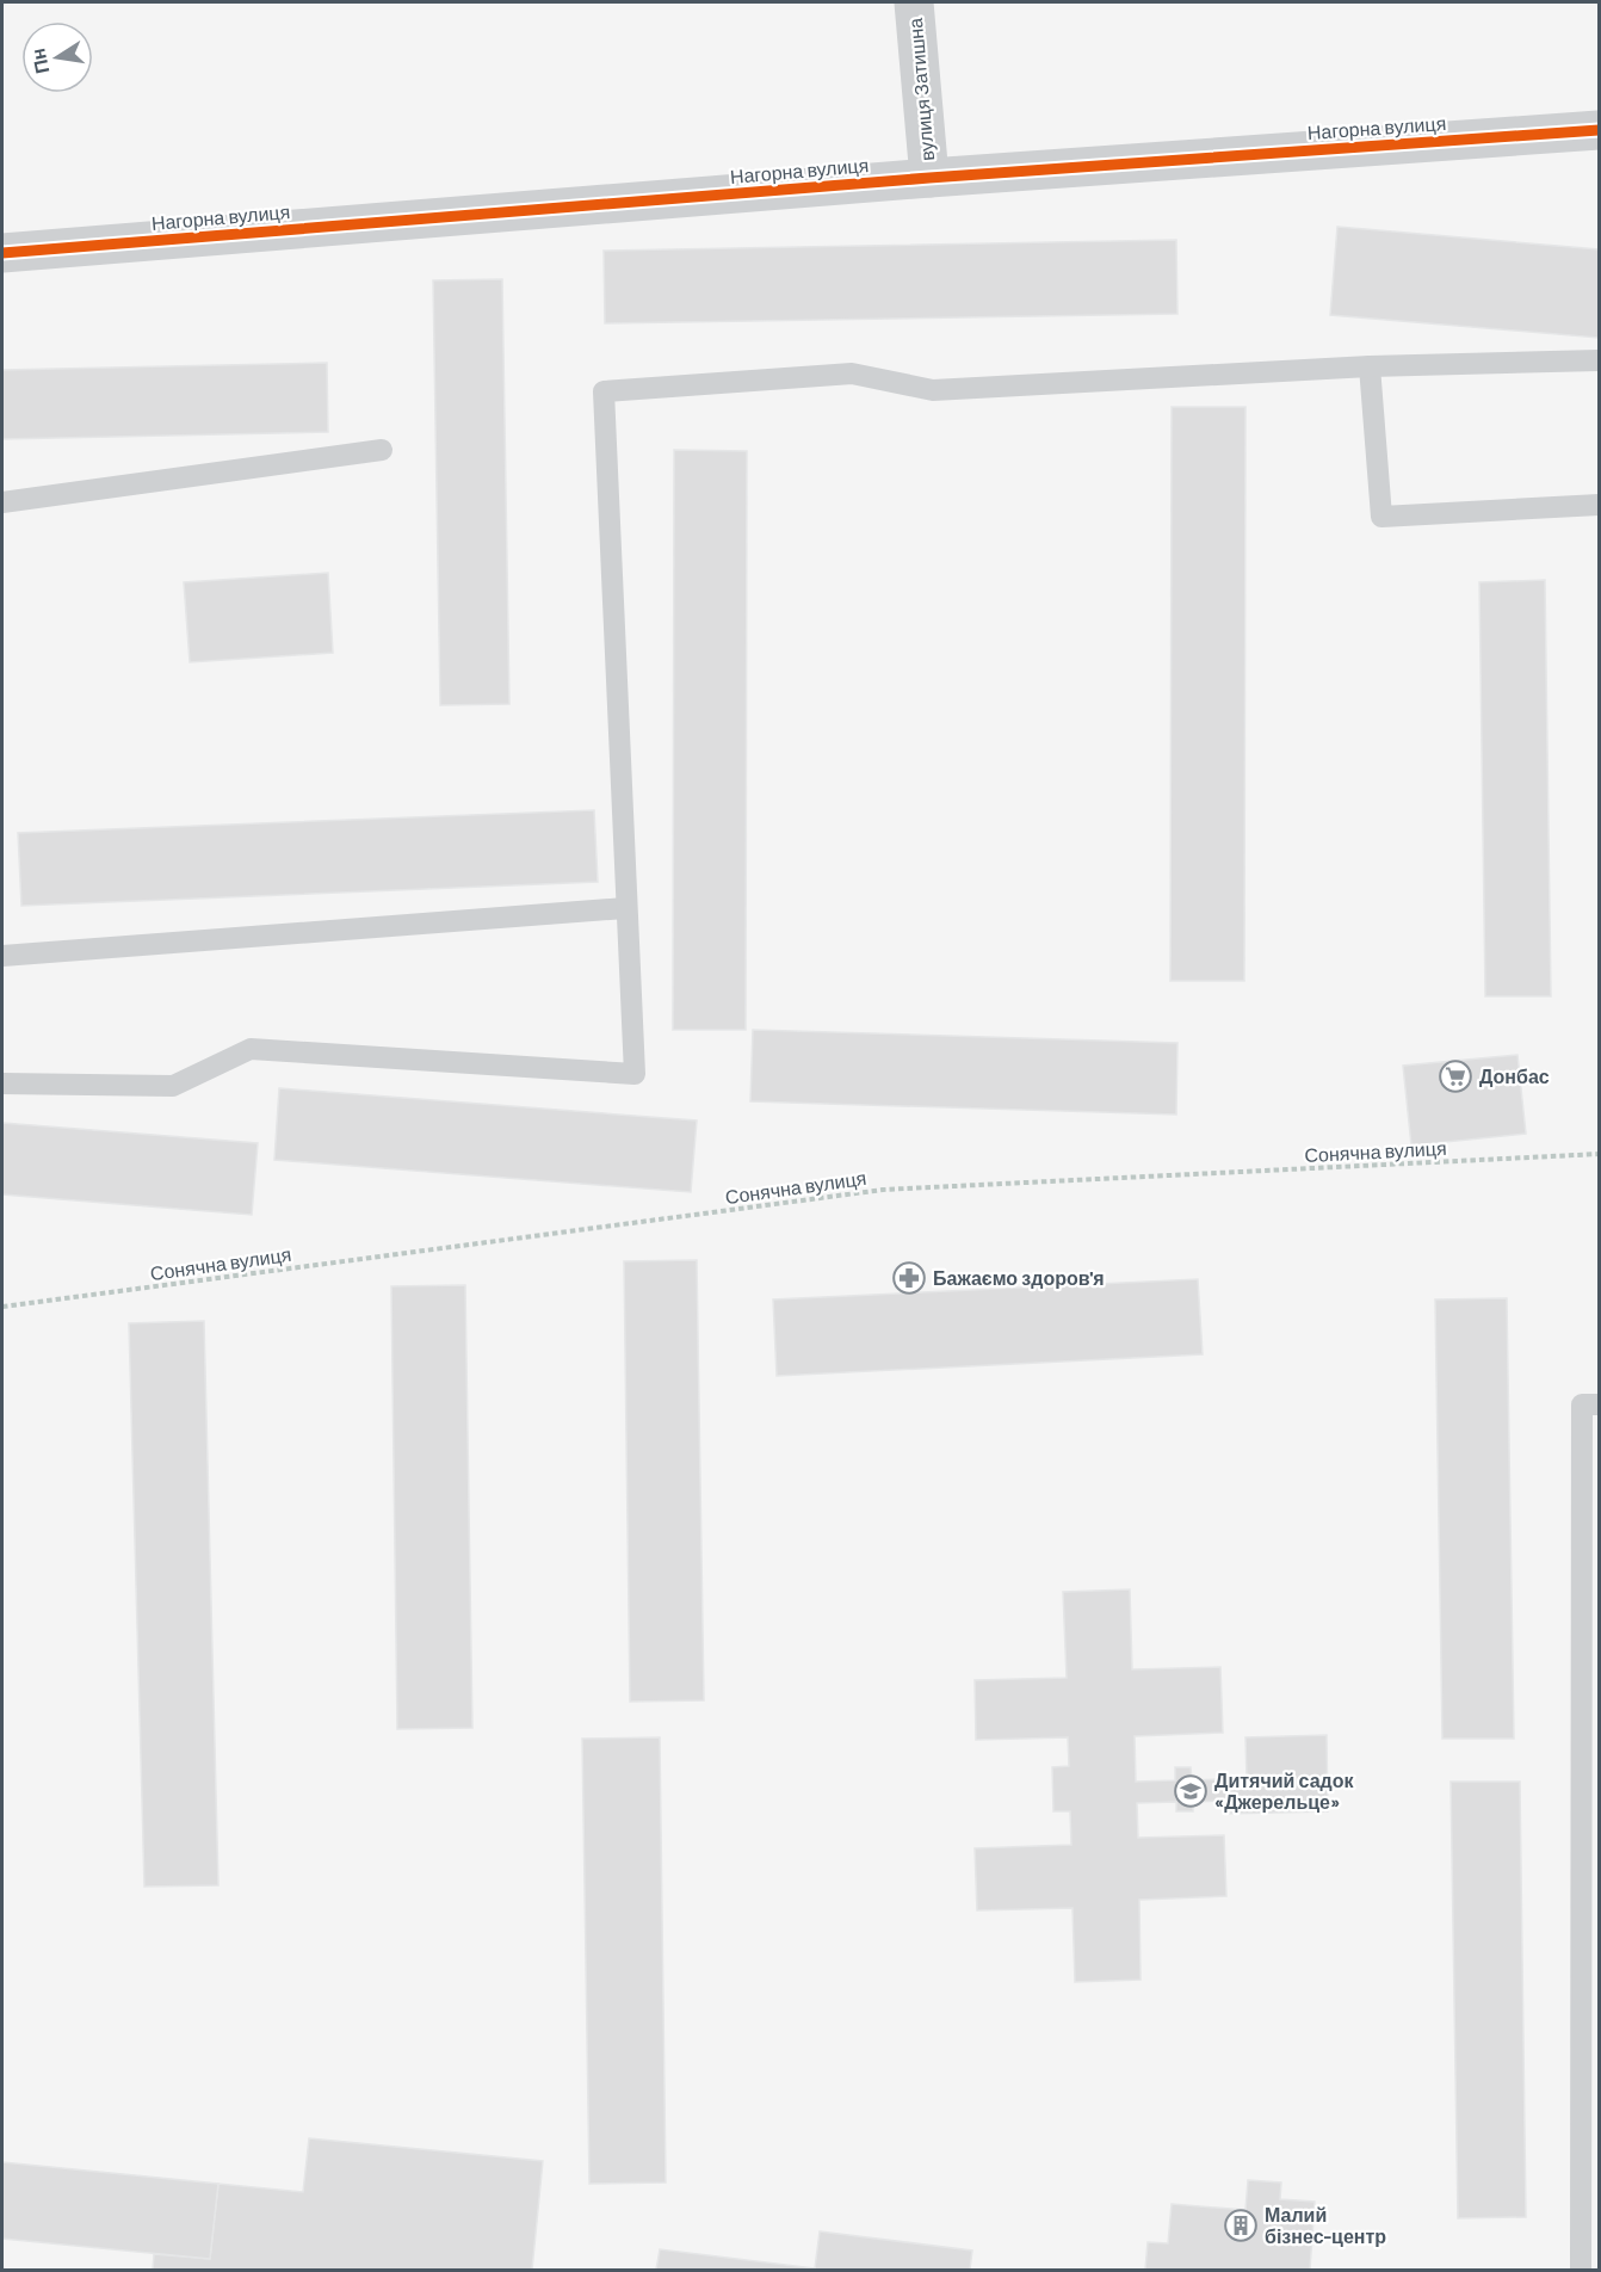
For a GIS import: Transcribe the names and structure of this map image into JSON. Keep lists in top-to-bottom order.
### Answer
{
  "streets": {
    "street": ["вулиця Затишна", "Нагорна вулиця"],
    "path": ["Сонячна вулиця"]
  },
  "crossings": [
    ["вулиця Затишна", "Нагорна вулиця"]
  ],
  "places": {
    "supermarket": ["Донбас"],
    "pharmacy": ["Бажаємо здоров'я"],
    "school or university": ["Дитячий садок «Джерельце»"],
    "building": ["Малий бізнес-центр"]
  },
  "north": "left"
}
